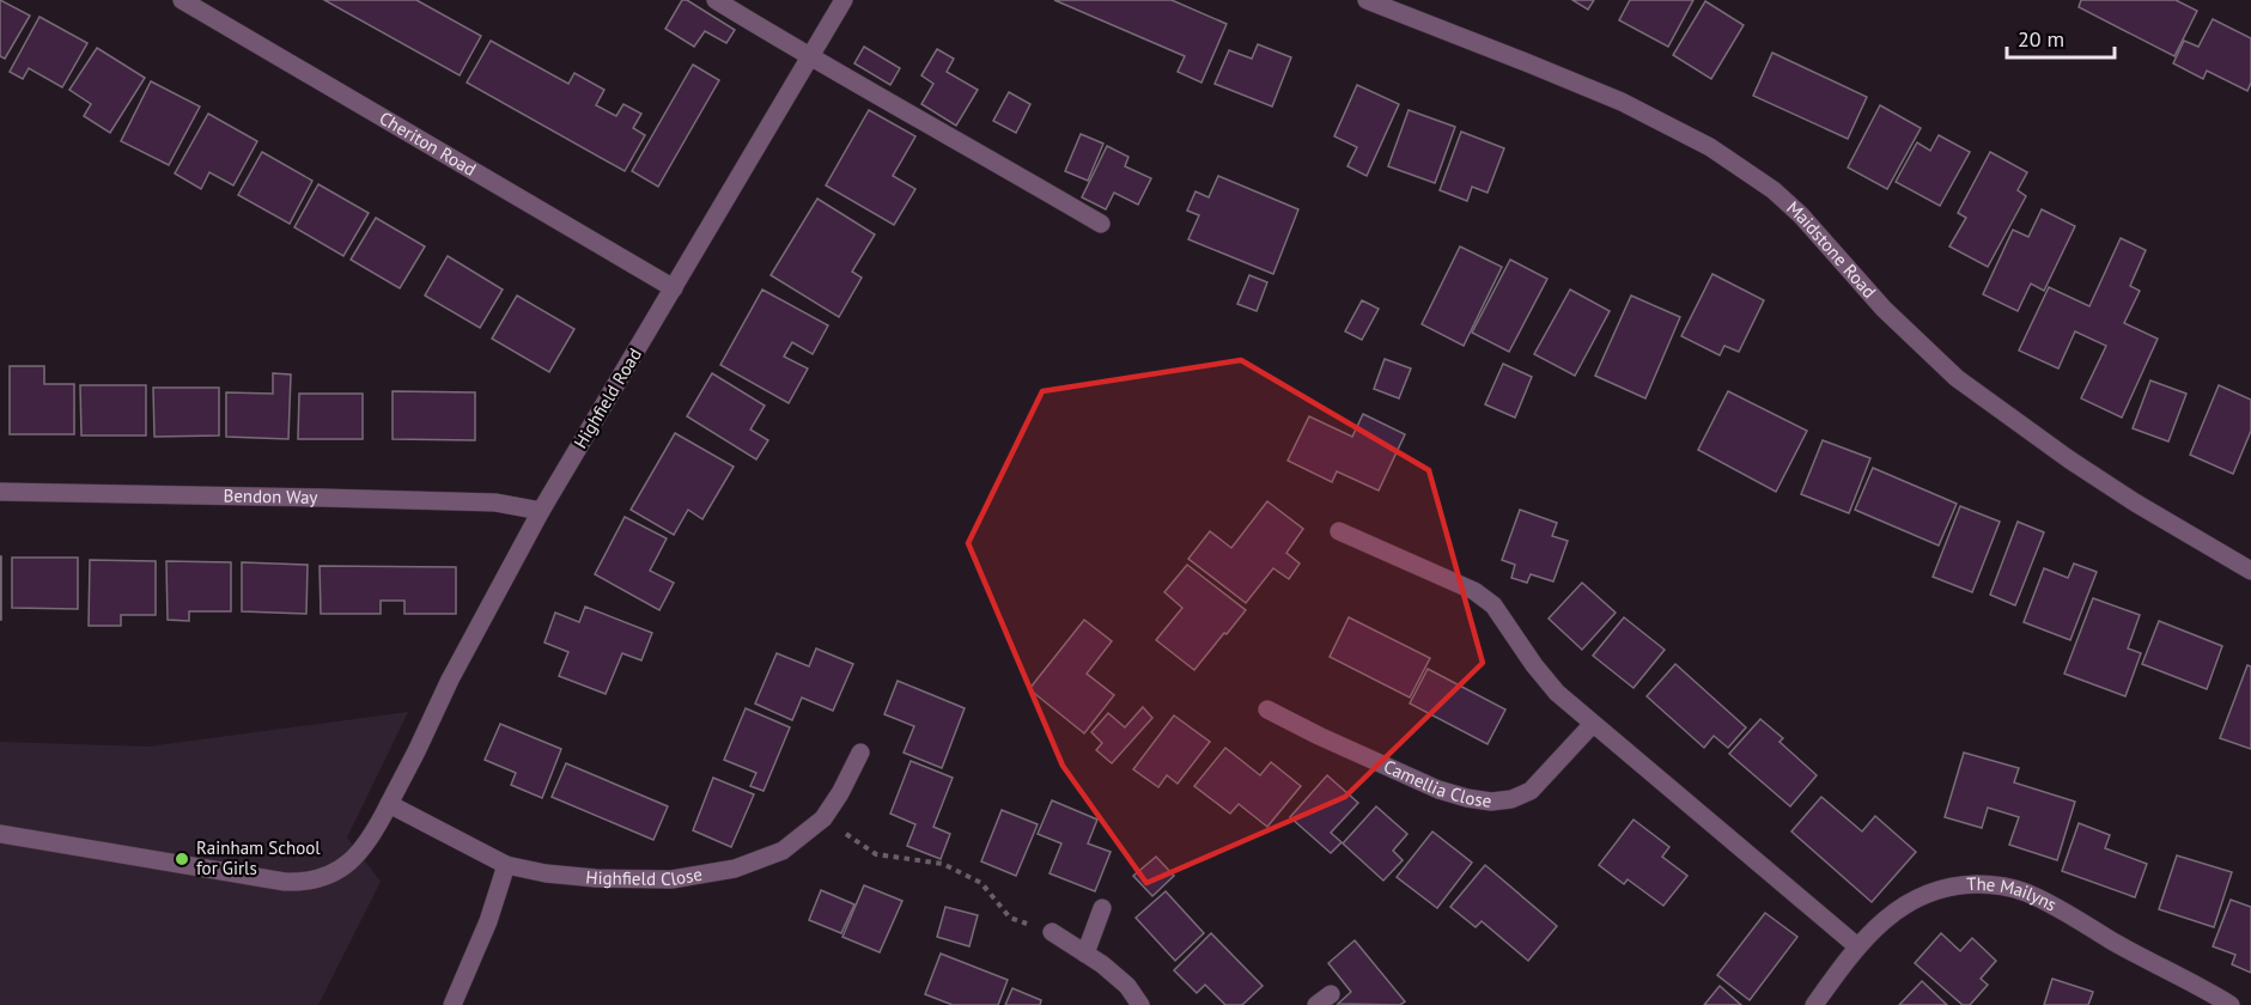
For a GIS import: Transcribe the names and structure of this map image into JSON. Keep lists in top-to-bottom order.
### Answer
{
  "streets": {
    "street": [
      "Cheriton Road",
      "Maidstone Road",
      "Highfield Road",
      "Bendon Way",
      "Camellia Close",
      "Highfield Close",
      "The Mailyns"
    ]
  },
  "crossings": [
    ["Cheriton Road", "Highfield Road"],
    ["Highfield Road", "Bendon Way"],
    ["Highfield Road", "Highfield Close"]
  ],
  "places": ["Rainham School for Girls"],
  "scale_bar": "20 m"
}
